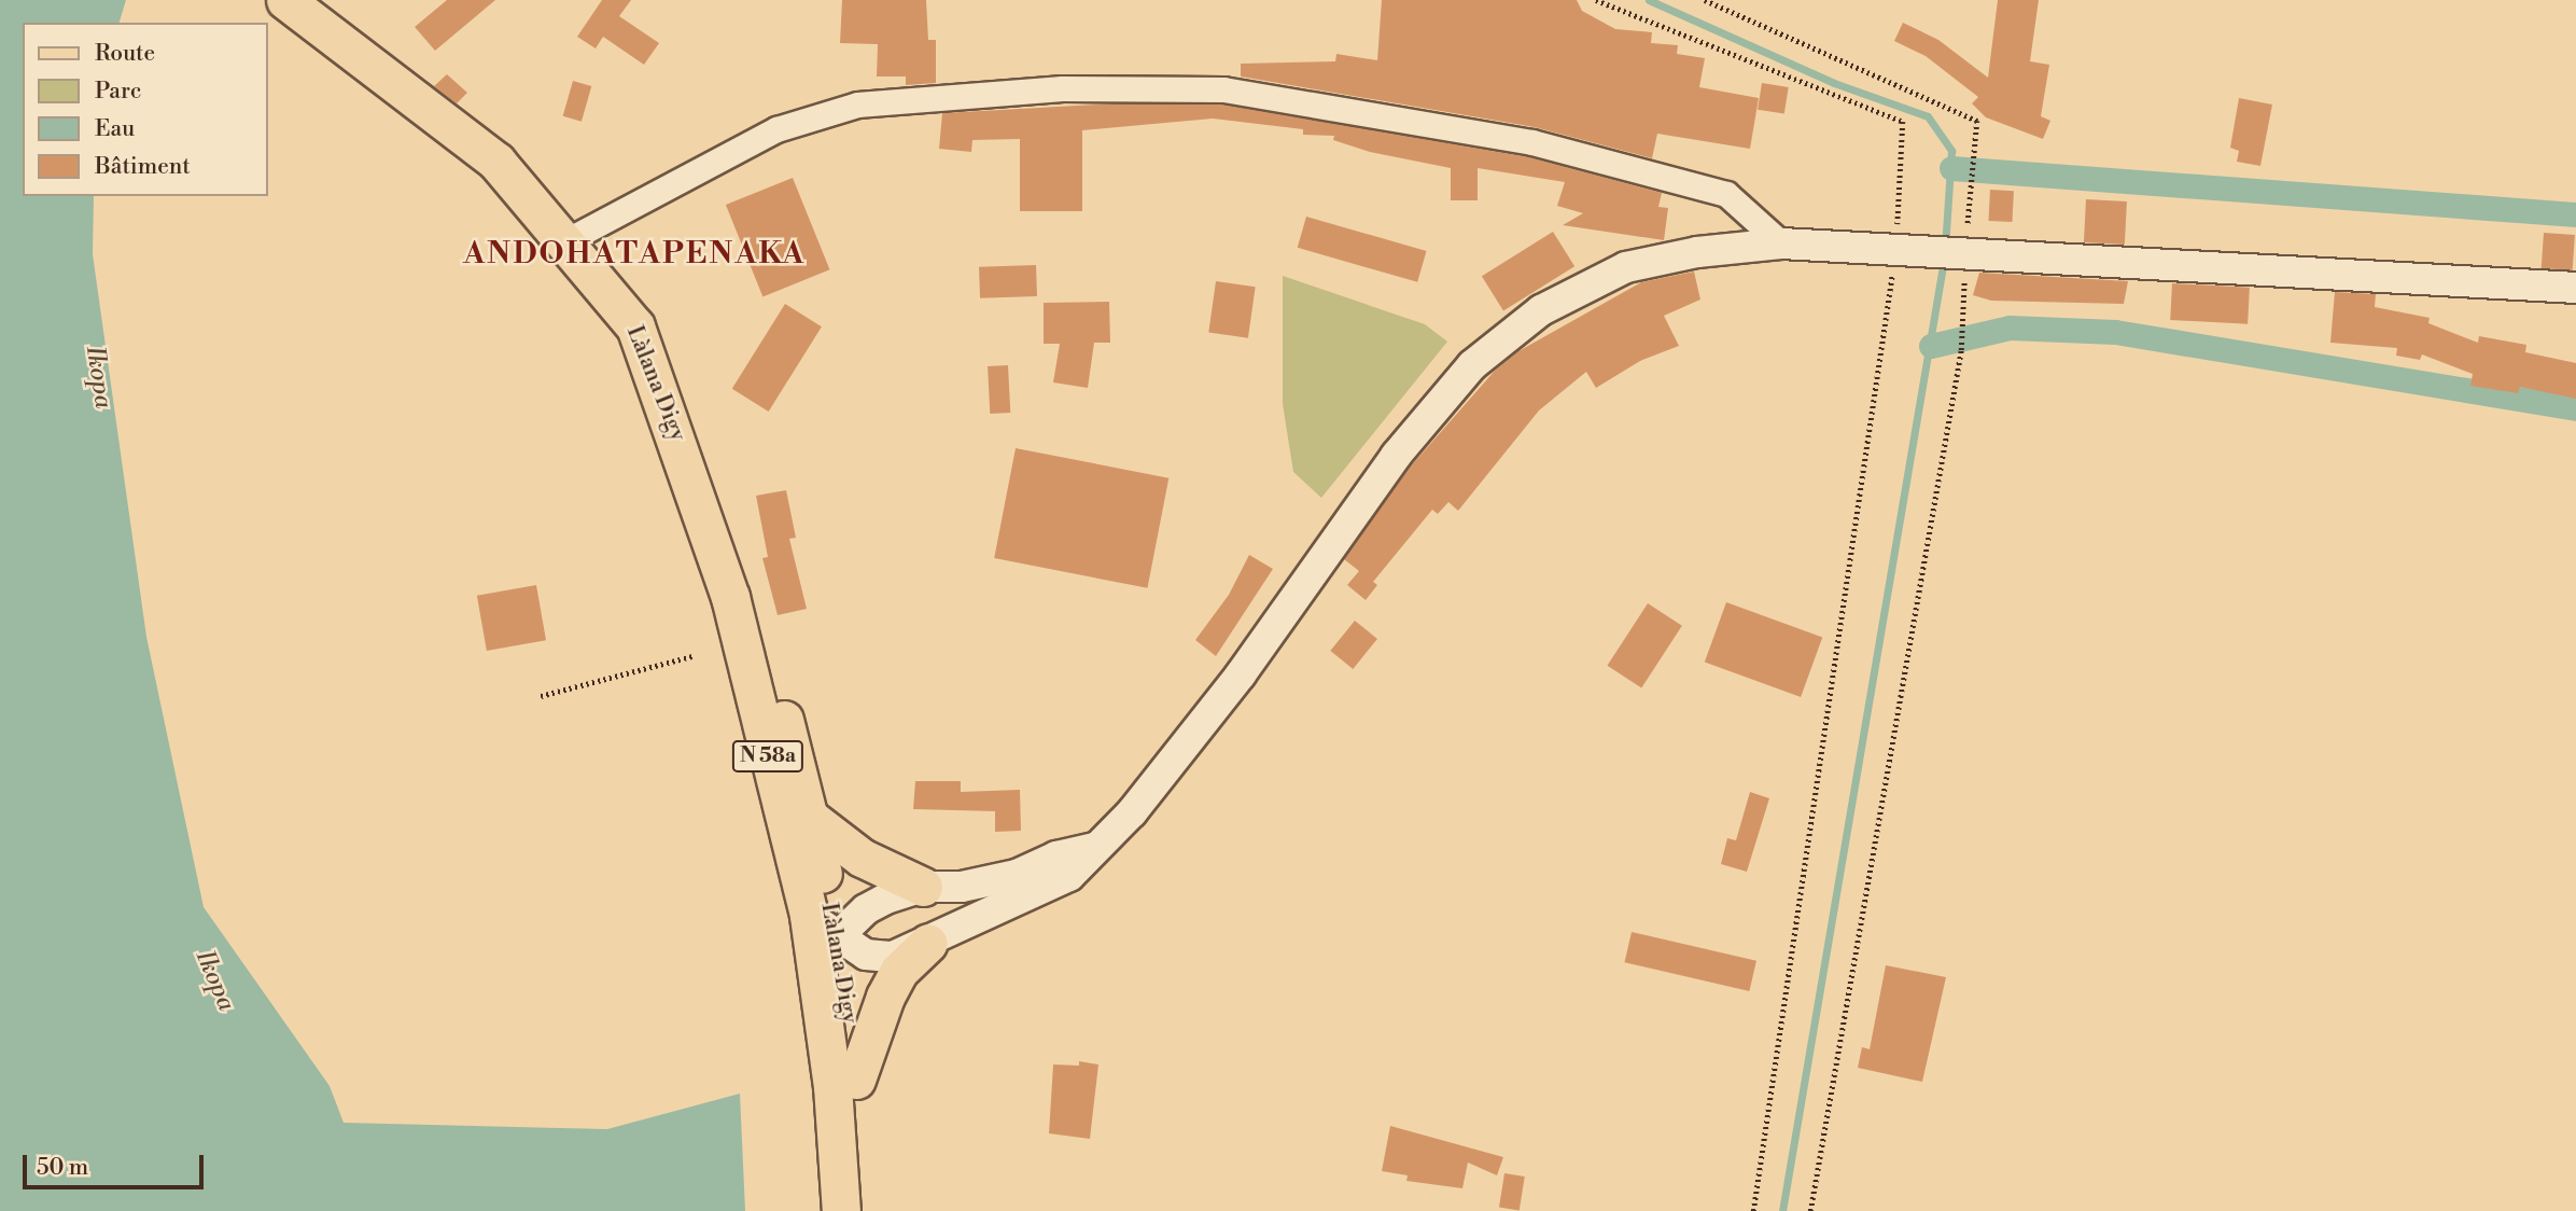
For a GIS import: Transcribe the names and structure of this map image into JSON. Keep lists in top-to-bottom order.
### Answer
{
  "streets": {
    "main road": ["Làlana Digy", "N 58a"]
  },
  "districts": ["ANDOHATAPENAKA"],
  "water": ["Ikopa"],
  "legend": [
    "Route",
    "Parc",
    "Eau",
    "Bâtiment"
  ],
  "scale_bar": "50 m"
}
